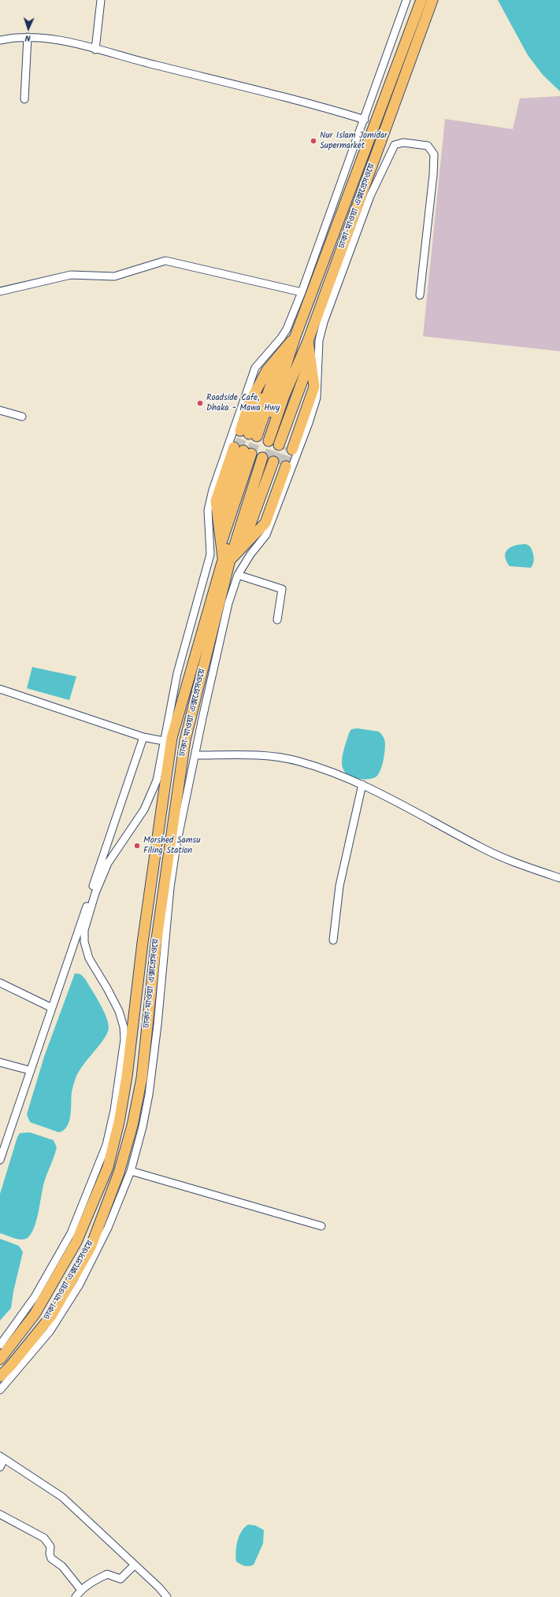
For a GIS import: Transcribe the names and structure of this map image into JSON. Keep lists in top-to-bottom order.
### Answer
{
  "streets": {
    "highway": ["ঢাকা-মাওয়া এক্সপ্রেসওয়ে"]
  },
  "places": ["Nur Islam Jomidar Supermarket", "Roadside Cafe, Dhaka - Mawa Hwy", "Morshed Samsu Filing Station"],
  "north": "bottom"
}
